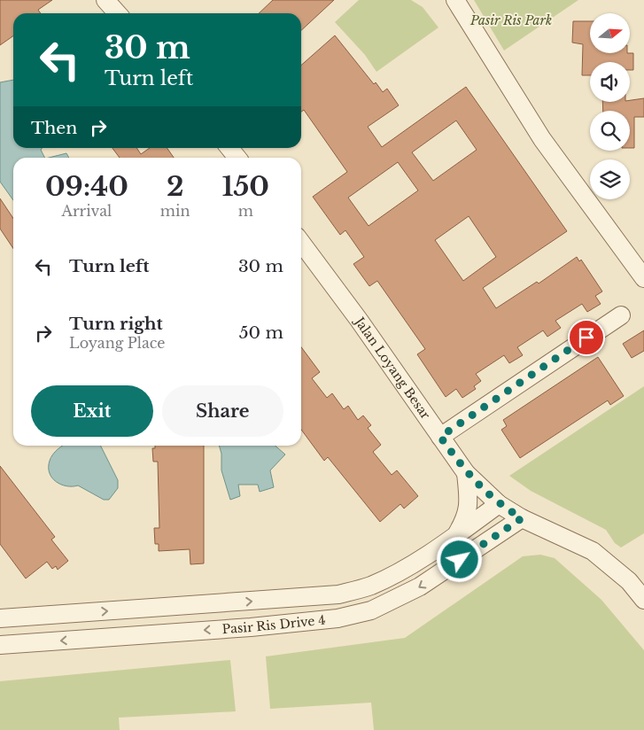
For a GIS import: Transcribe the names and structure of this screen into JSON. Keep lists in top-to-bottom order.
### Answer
{
  "streets": {
    "street": ["Jalan Loyang Besar", "Pasir Ris Drive 4"]
  },
  "crossings": [
    ["Jalan Loyang Besar", "Pasir Ris Drive 4"]
  ],
  "parks": ["Pasir Ris Park"],
  "north": "right",
  "page": {
    "turn": ["30 m", "Turn left"],
    "then": "Then",
    "eta": [
      "09:40",
      "Arrival",
      "2",
      "min",
      "150",
      "m"
    ],
    "list": [
      {
        "name": "Turn left",
        "value": "30 m"
      },
      {
        "name": "Turn right",
        "note": "Loyang Place",
        "value": "50 m"
      }
    ],
    "buttons": ["Exit", "Share"]
  }
}
